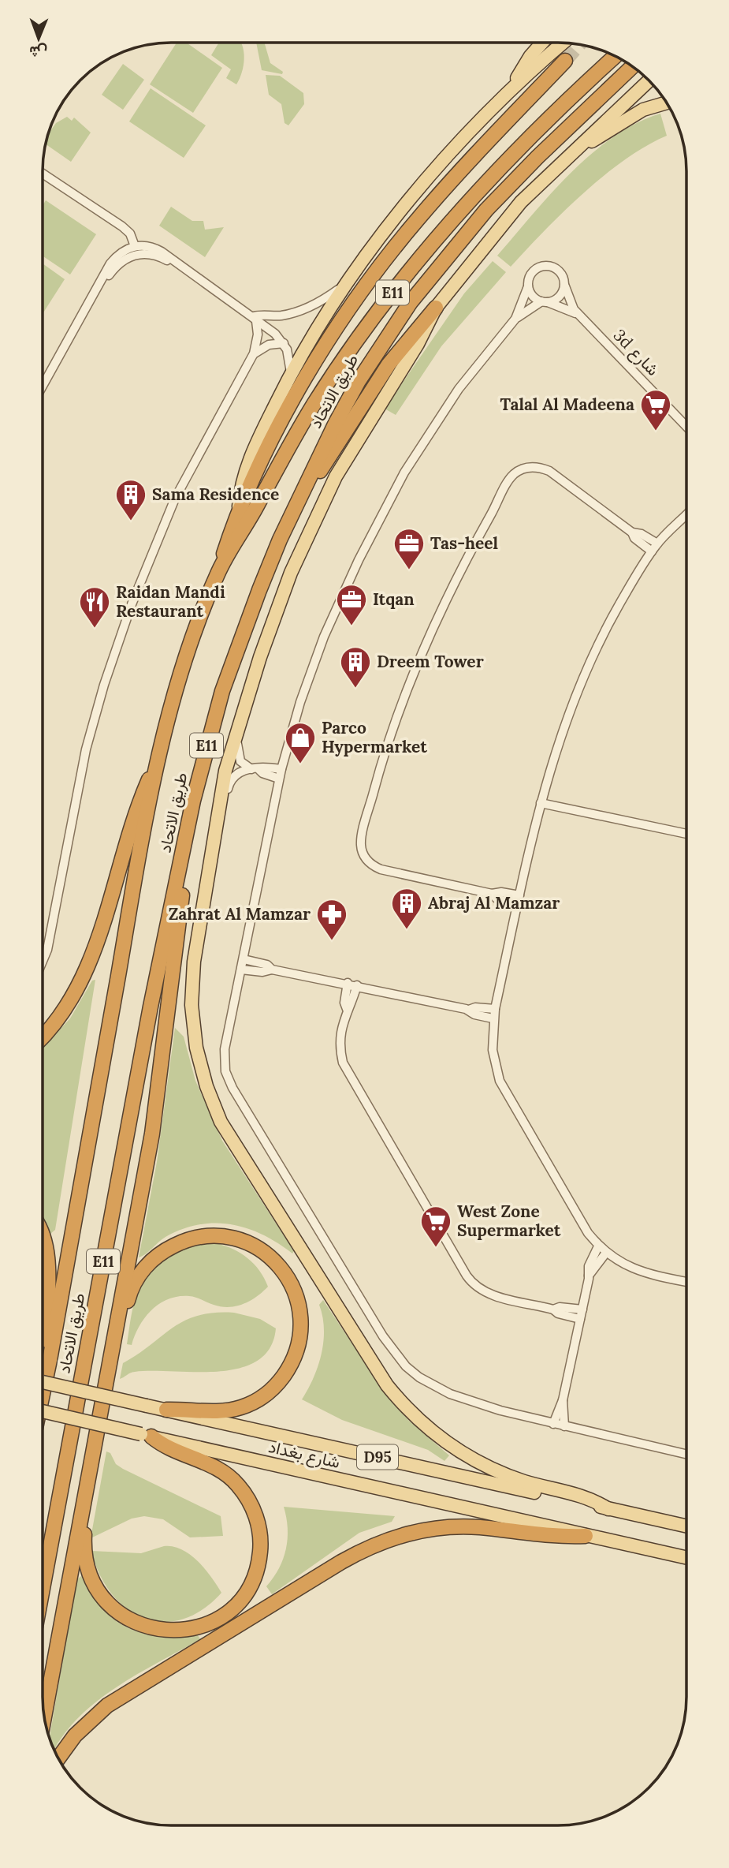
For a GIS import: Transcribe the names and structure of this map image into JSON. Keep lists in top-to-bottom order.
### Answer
{
  "streets": {
    "highway": ["E11", "طريق الاتحاد"],
    "main road": ["شارع بغداد", "D95"],
    "street": ["3d شارع"]
  },
  "places": {
    "supermarket": ["Talal Al Madeena", "West Zone Supermarket"],
    "building": ["Sama Residence", "Dreem Tower", "Abraj Al Mamzar"],
    "office": ["Tas-heel", "Itqan"],
    "restaurant": ["Raidan Mandi Restaurant"],
    "shop": ["Parco Hypermarket"],
    "pharmacy": ["Zahrat Al Mamzar"]
  },
  "north": "bottom"
}
